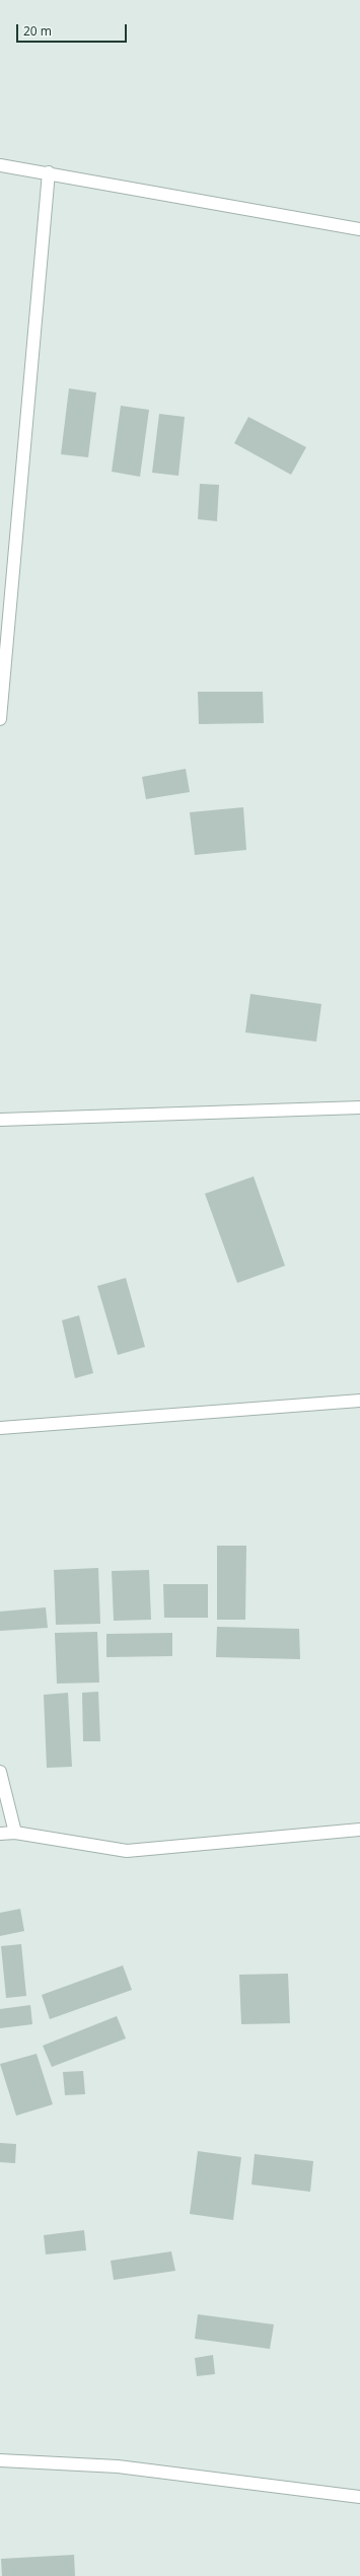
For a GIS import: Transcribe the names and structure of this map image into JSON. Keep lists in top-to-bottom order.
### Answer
{
  "scale_bar": "20 m"
}
